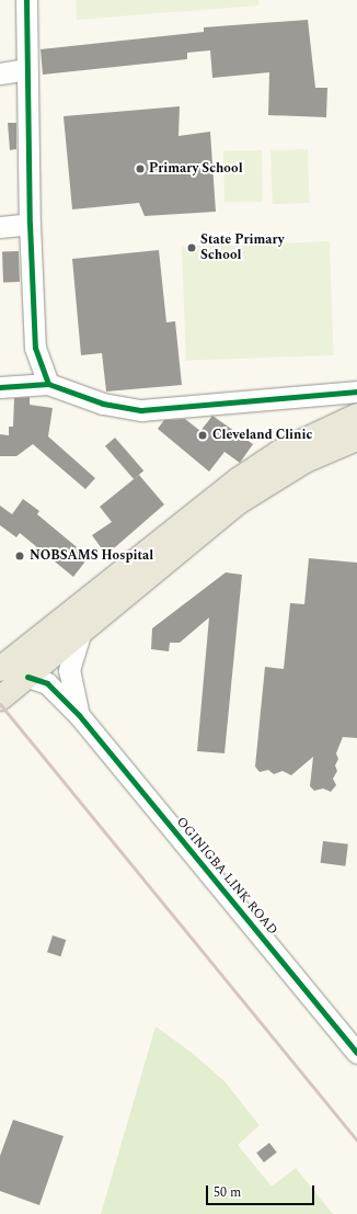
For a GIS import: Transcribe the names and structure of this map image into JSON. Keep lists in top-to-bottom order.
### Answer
{
  "streets": {
    "street": ["OGINIGBA LINK ROAD"]
  },
  "places": [
    "Primary School",
    "State Primary School",
    "Cleveland Clinic",
    "NOBSAMS Hospital"
  ],
  "scale_bar": "50 m"
}
